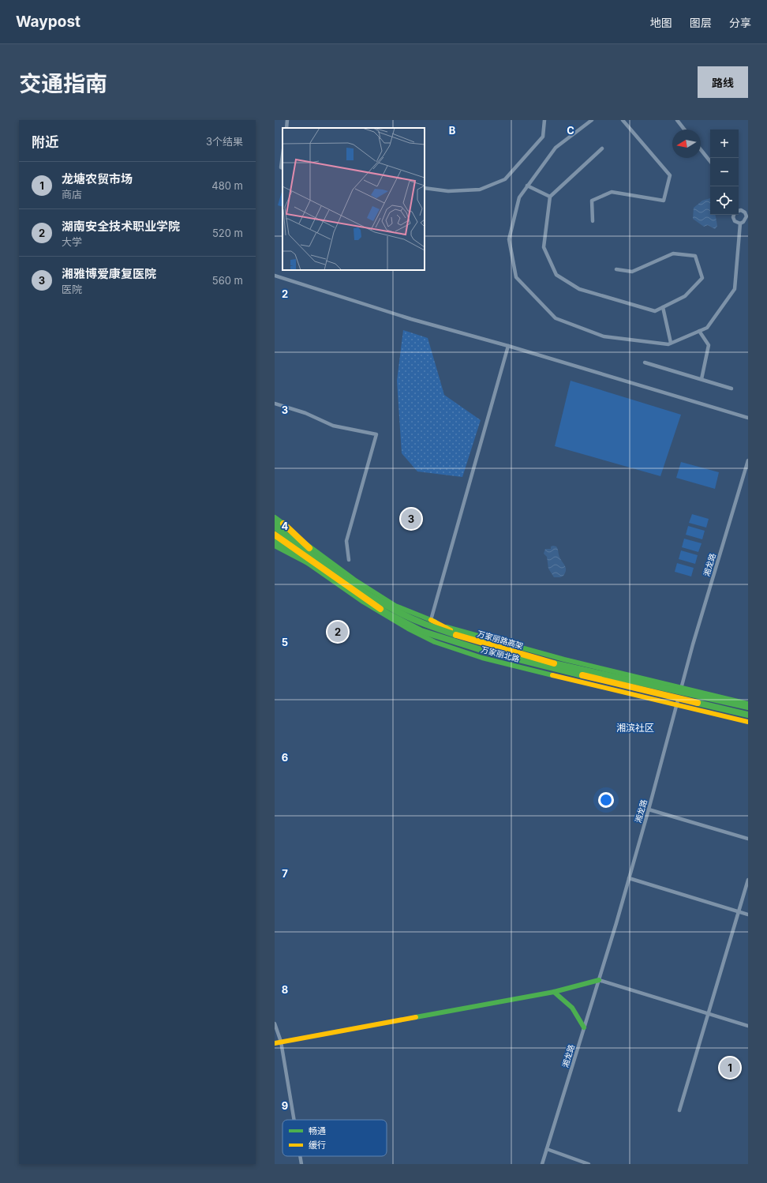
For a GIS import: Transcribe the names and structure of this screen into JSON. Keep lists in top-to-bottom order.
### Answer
{
  "streets": {
    "main road": ["万家丽路高架", "万家丽北路"],
    "street": ["湘龙路"]
  },
  "crossings": [
    ["湘龙路", "万家丽北路"]
  ],
  "districts": ["湘滨社区"],
  "legend": ["畅通", "缓行"],
  "north": "left",
  "page": {
    "header": "Waypost",
    "nav": ["地图", "图层", "分享"],
    "title": "交通指南",
    "buttons": "路线",
    "heading": ["附近", "3个结果"],
    "map_buttons": ["+", "−"],
    "list": [
      {
        "mark": "1",
        "name": "龙塘农贸市场",
        "note": "商店",
        "value": "480 m"
      },
      {
        "mark": "2",
        "name": "湖南安全技术职业学院",
        "note": "大学",
        "value": "520 m"
      },
      {
        "mark": "3",
        "name": "湘雅博爱康复医院",
        "note": "医院",
        "value": "560 m"
      }
    ],
    "pins": ["3", "2", "1"]
  },
  "grid": {
    "columns": ["B", "C"],
    "rows": [
      "2",
      "3",
      "4",
      "5",
      "6",
      "7",
      "8",
      "9"
    ]
  }
}
